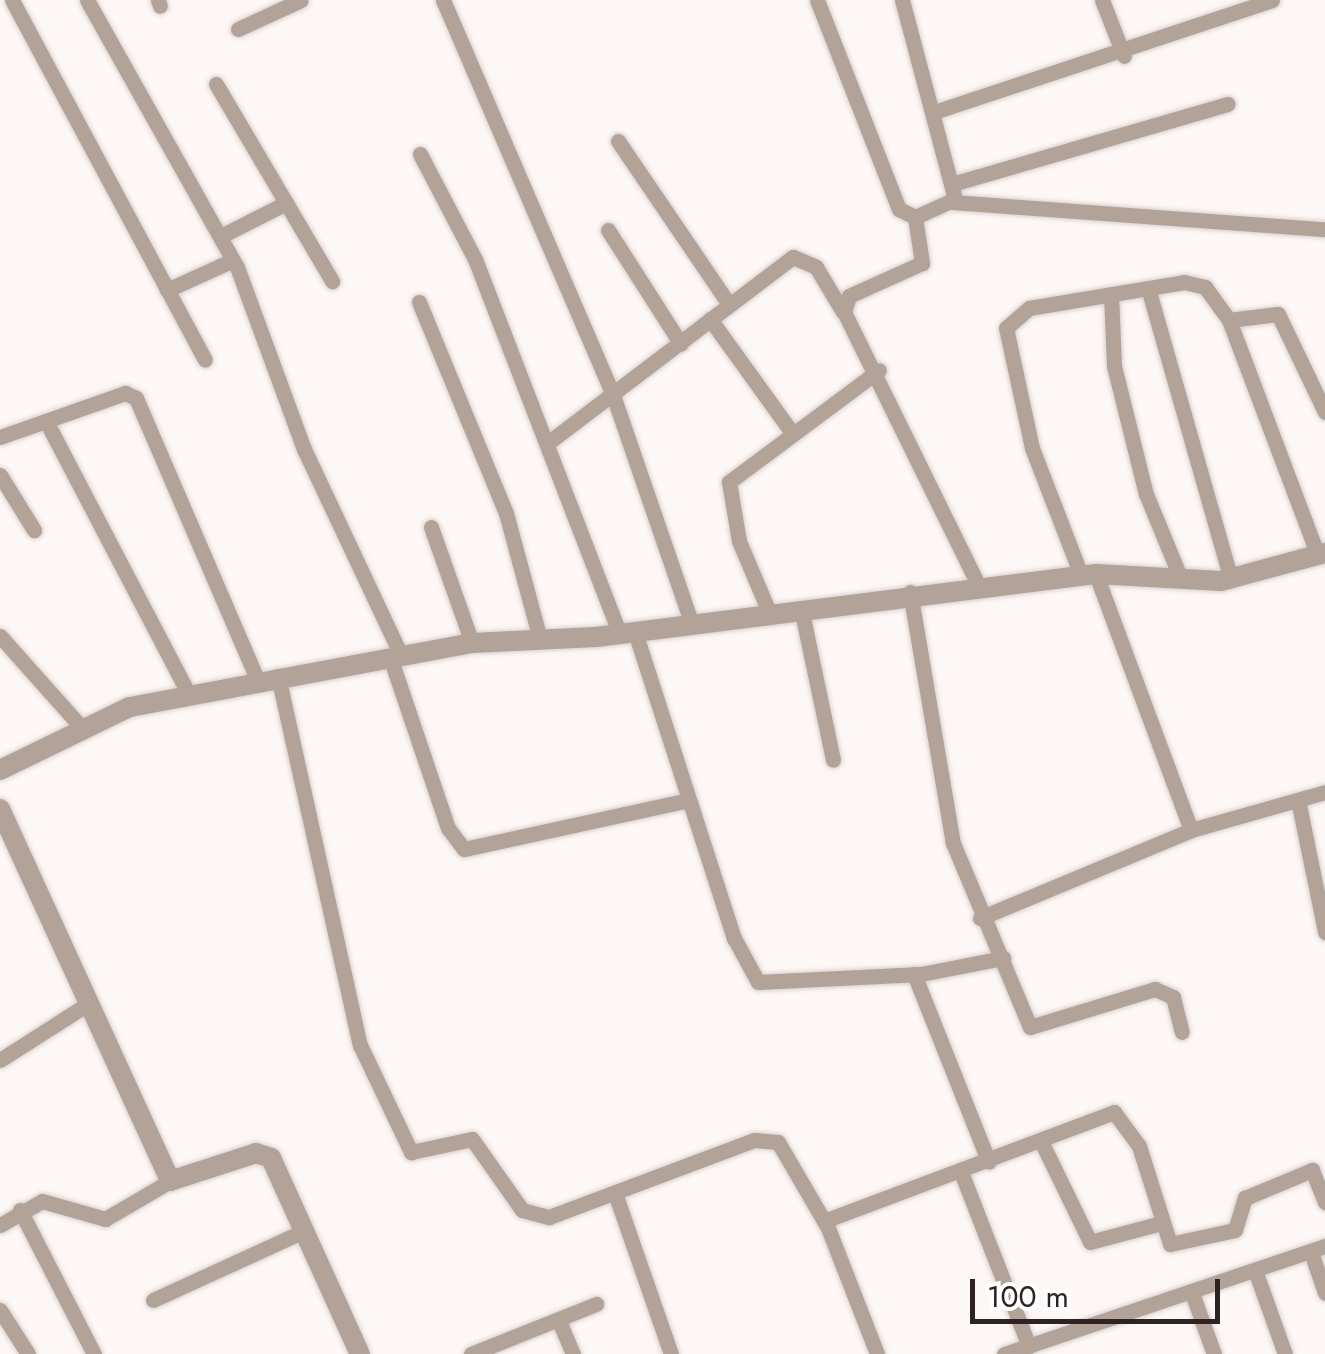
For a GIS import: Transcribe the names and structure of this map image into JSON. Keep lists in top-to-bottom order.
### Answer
{
  "scale_bar": "100 m"
}
